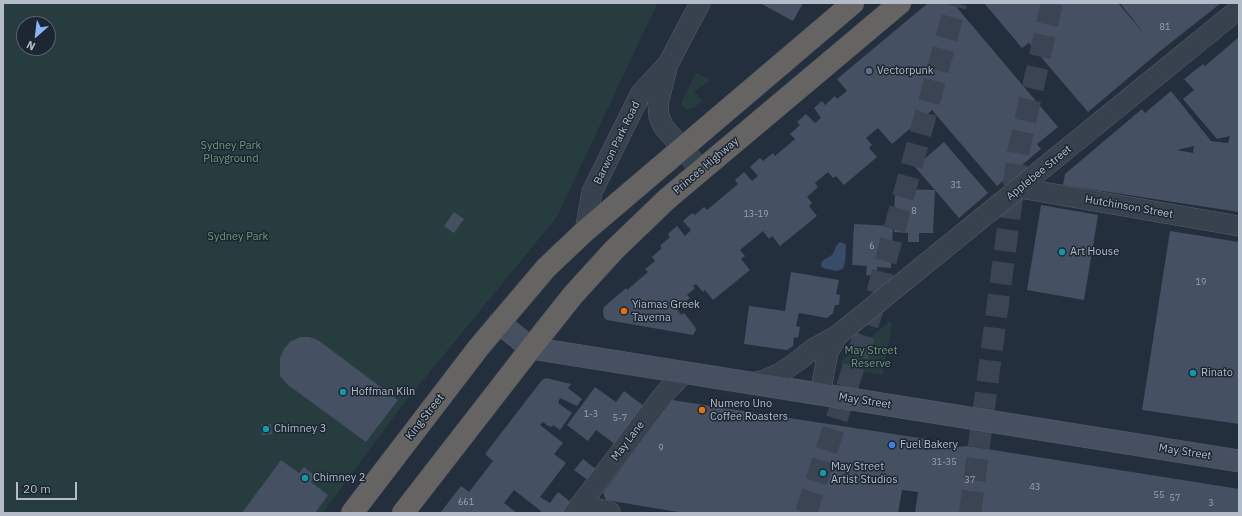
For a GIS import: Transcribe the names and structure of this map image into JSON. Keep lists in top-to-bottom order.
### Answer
{
  "streets": {
    "highway": ["Princes Highway", "King Street"],
    "main road": ["May Street"],
    "street": [
      "Barwon Park Road",
      "Applebee Street",
      "Hutchinson Street",
      "May Lane"
    ]
  },
  "crossings": [
    ["Barwon Park Road", "Princes Highway"],
    ["Princes Highway", "May Street"],
    ["Applebee Street", "Hutchinson Street"],
    ["Applebee Street", "May Street"],
    ["May Street", "King Street"],
    ["May Street", "May Lane"]
  ],
  "parks": ["Sydney Park Playground", "Sydney Park", "May Street Reserve"],
  "places": [
    "Vectorpunk",
    "Art House",
    "Yiamas Greek Taverna",
    "Rinato",
    "Hoffman Kiln",
    "Numero Uno Coffee Roasters",
    "Chimney 3",
    "Fuel Bakery",
    "May Street Artist Studios",
    "Chimney 2"
  ],
  "house_numbers": [
    "81",
    "31",
    "8",
    "13-19",
    "6",
    "19",
    "1-3",
    "5-7",
    "9",
    "31-35",
    "37",
    "43",
    "55",
    "57",
    "661",
    "3"
  ],
  "scale_bar": "20 m",
  "north": "bottom left"
}
